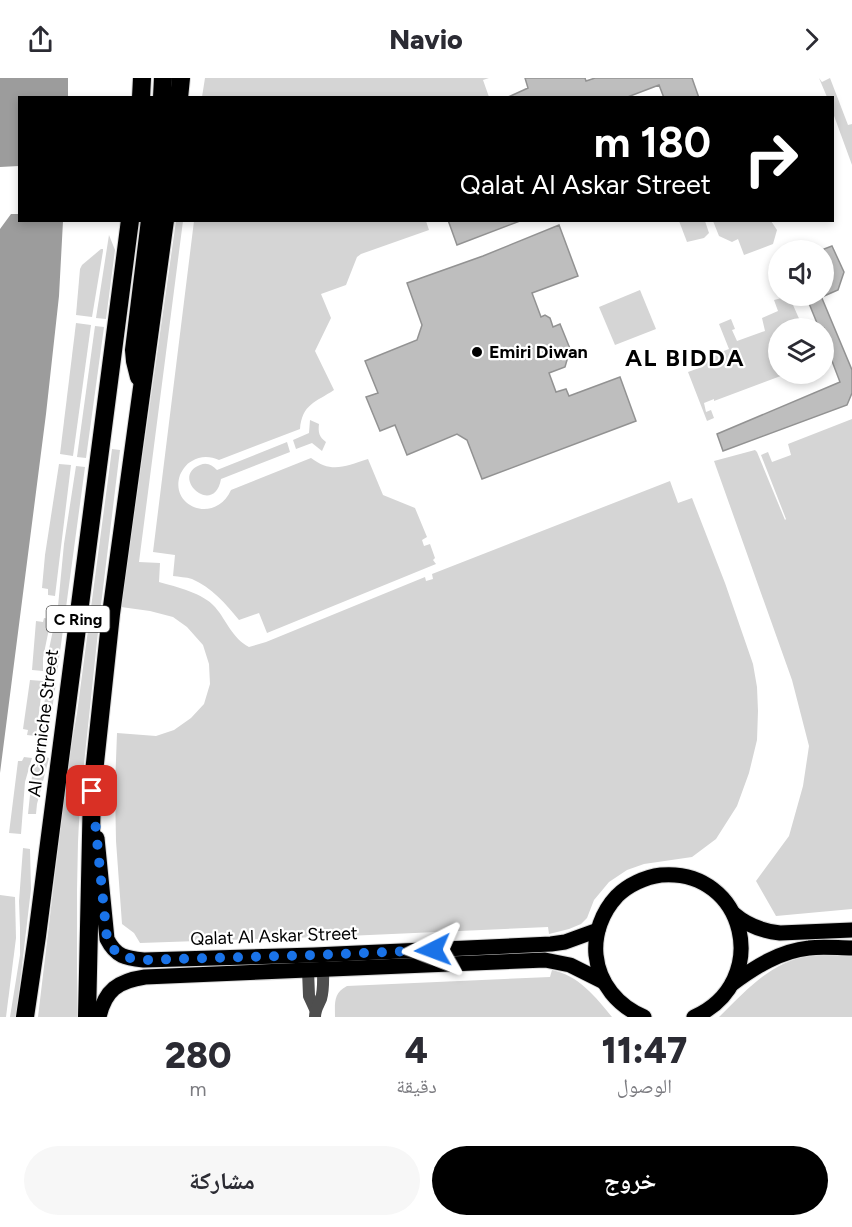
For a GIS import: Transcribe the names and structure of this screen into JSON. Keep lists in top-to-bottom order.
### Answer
{
  "streets": {
    "highway": ["C Ring", "Al Corniche Street"],
    "main road": ["Qalat Al Askar Street"]
  },
  "crossings": [
    ["C Ring", "Qalat Al Askar Street"]
  ],
  "districts": ["AL BIDDA"],
  "places": ["Emiri Diwan"],
  "page": {
    "header": "Navio",
    "turn": ["180 m", "Qalat Al Askar Street"],
    "eta": [
      "11:47",
      "الوصول",
      "4",
      "دقيقة",
      "280",
      "m"
    ],
    "buttons": ["خروج", "مشاركة"]
  }
}
